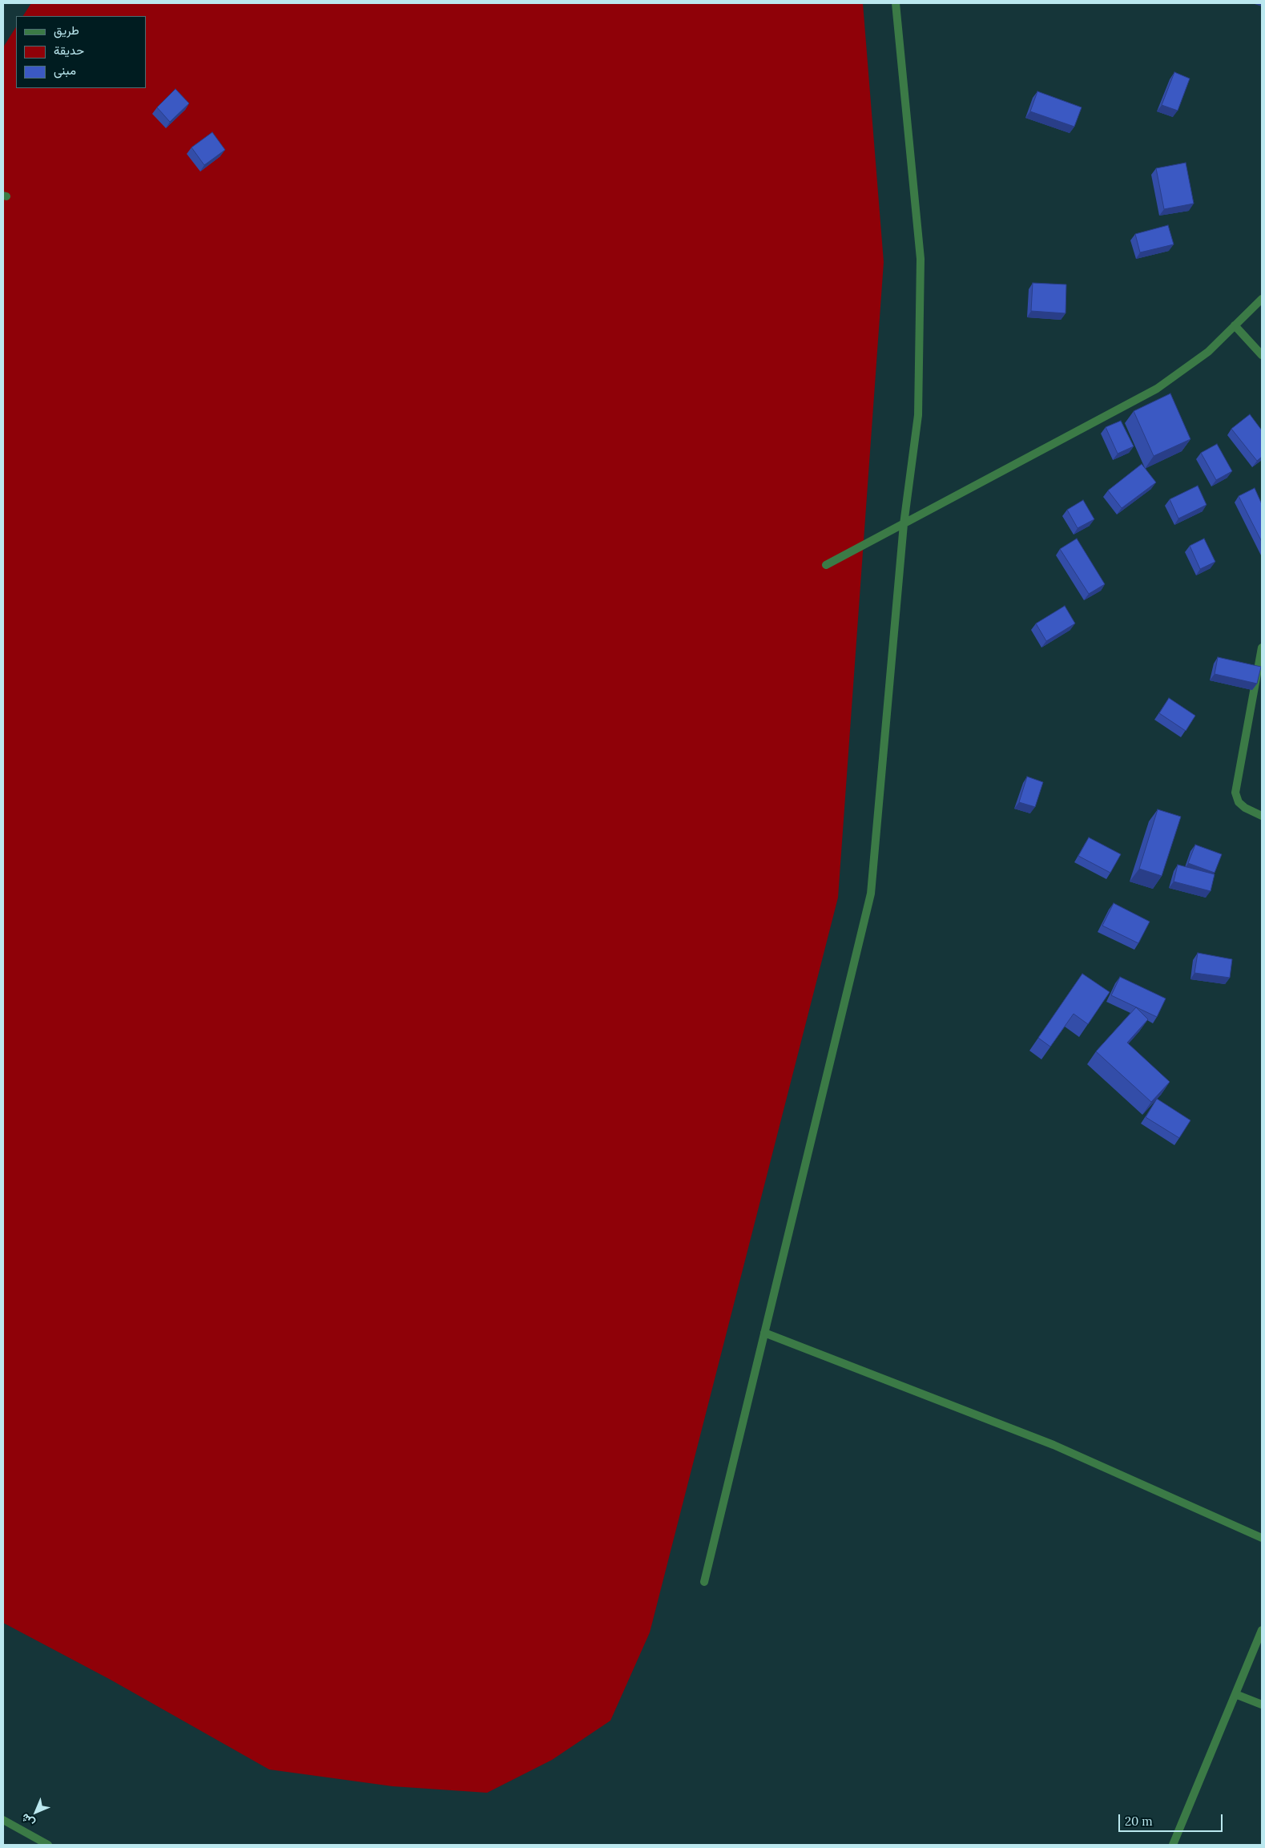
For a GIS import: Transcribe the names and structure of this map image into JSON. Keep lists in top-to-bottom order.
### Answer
{
  "legend": ["طريق", "حديقة", "مبنى"],
  "scale_bar": "20 m",
  "north": "bottom left"
}
